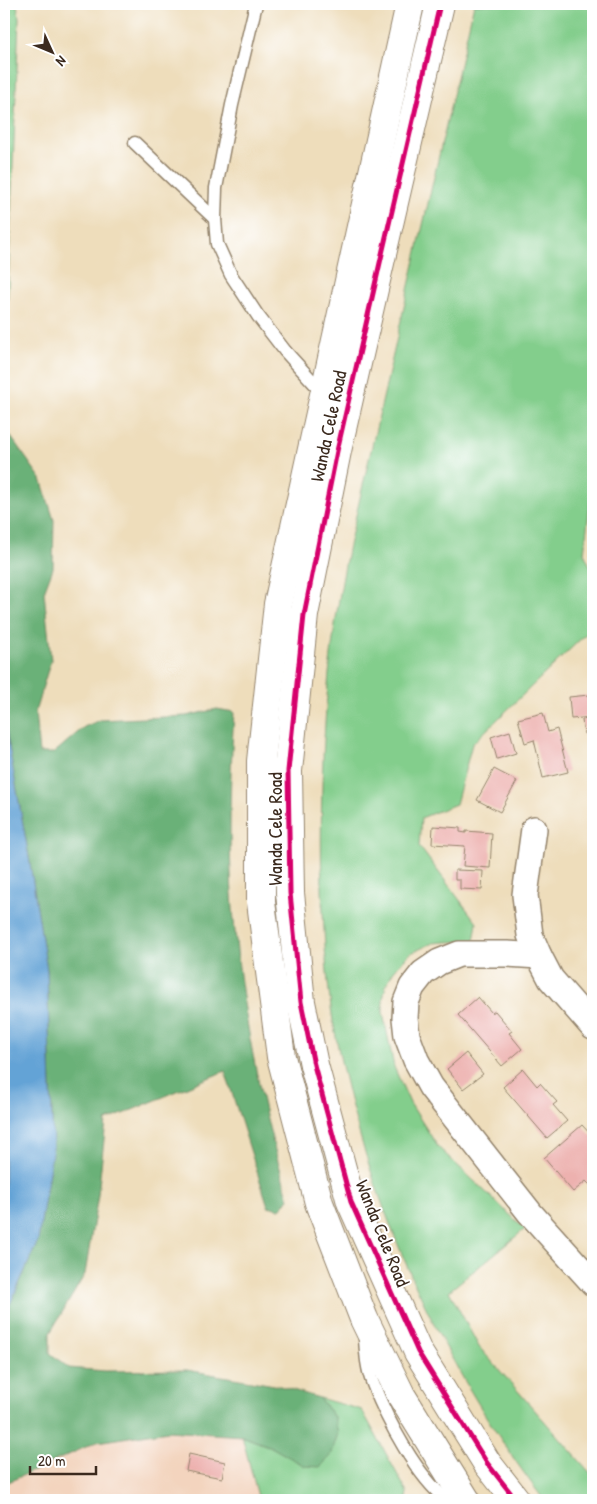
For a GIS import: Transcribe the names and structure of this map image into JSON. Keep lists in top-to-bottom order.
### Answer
{
  "streets": {
    "street": ["Wanda Cele Road"]
  },
  "scale_bar": "20 m",
  "north": "bottom right"
}
